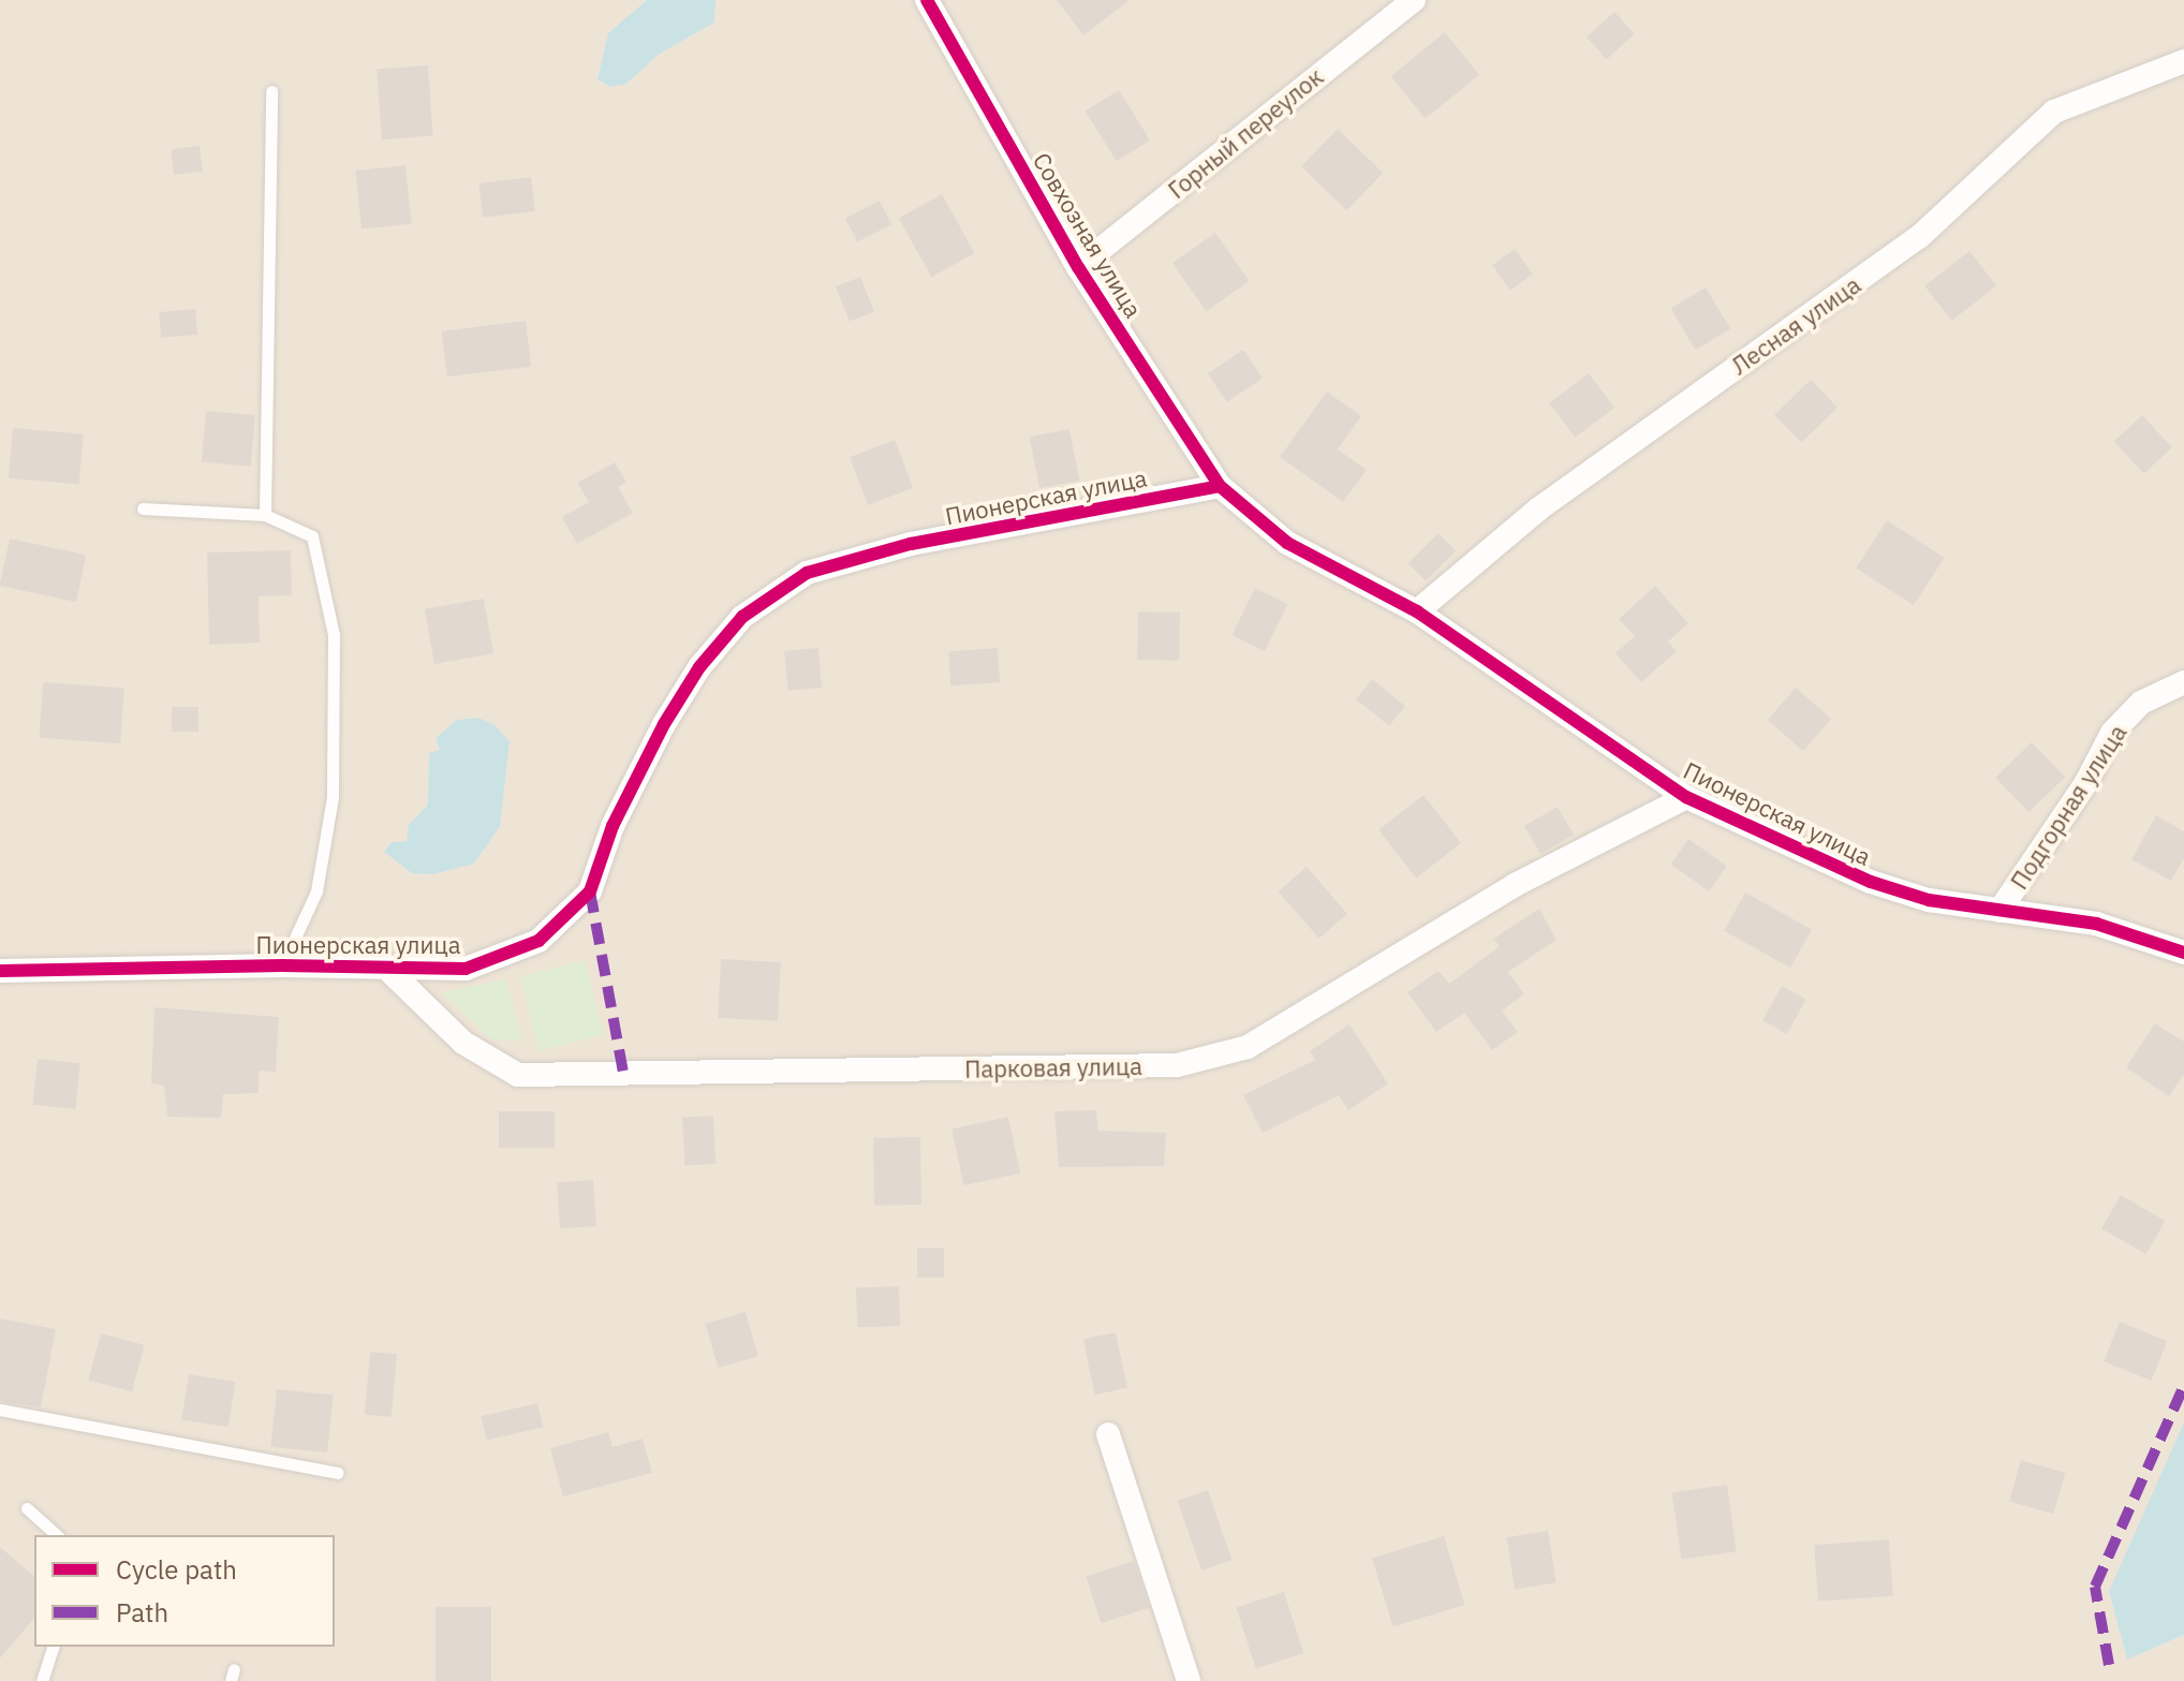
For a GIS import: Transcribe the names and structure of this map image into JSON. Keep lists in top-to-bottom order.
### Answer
{
  "streets": {
    "street": [
      "Горный переулок",
      "Совхозная улица",
      "Лесная улица",
      "Пионерская улица",
      "Подгорная улица",
      "Парковая улица"
    ]
  },
  "crossings": [
    ["Горный переулок", "Совхозная улица"],
    ["Совхозная улица", "Пионерская улица"],
    ["Лесная улица", "Пионерская улица"],
    ["Пионерская улица", "Подгорная улица"],
    ["Пионерская улица", "Парковая улица"]
  ],
  "legend": ["Cycle path", "Path"]
}
